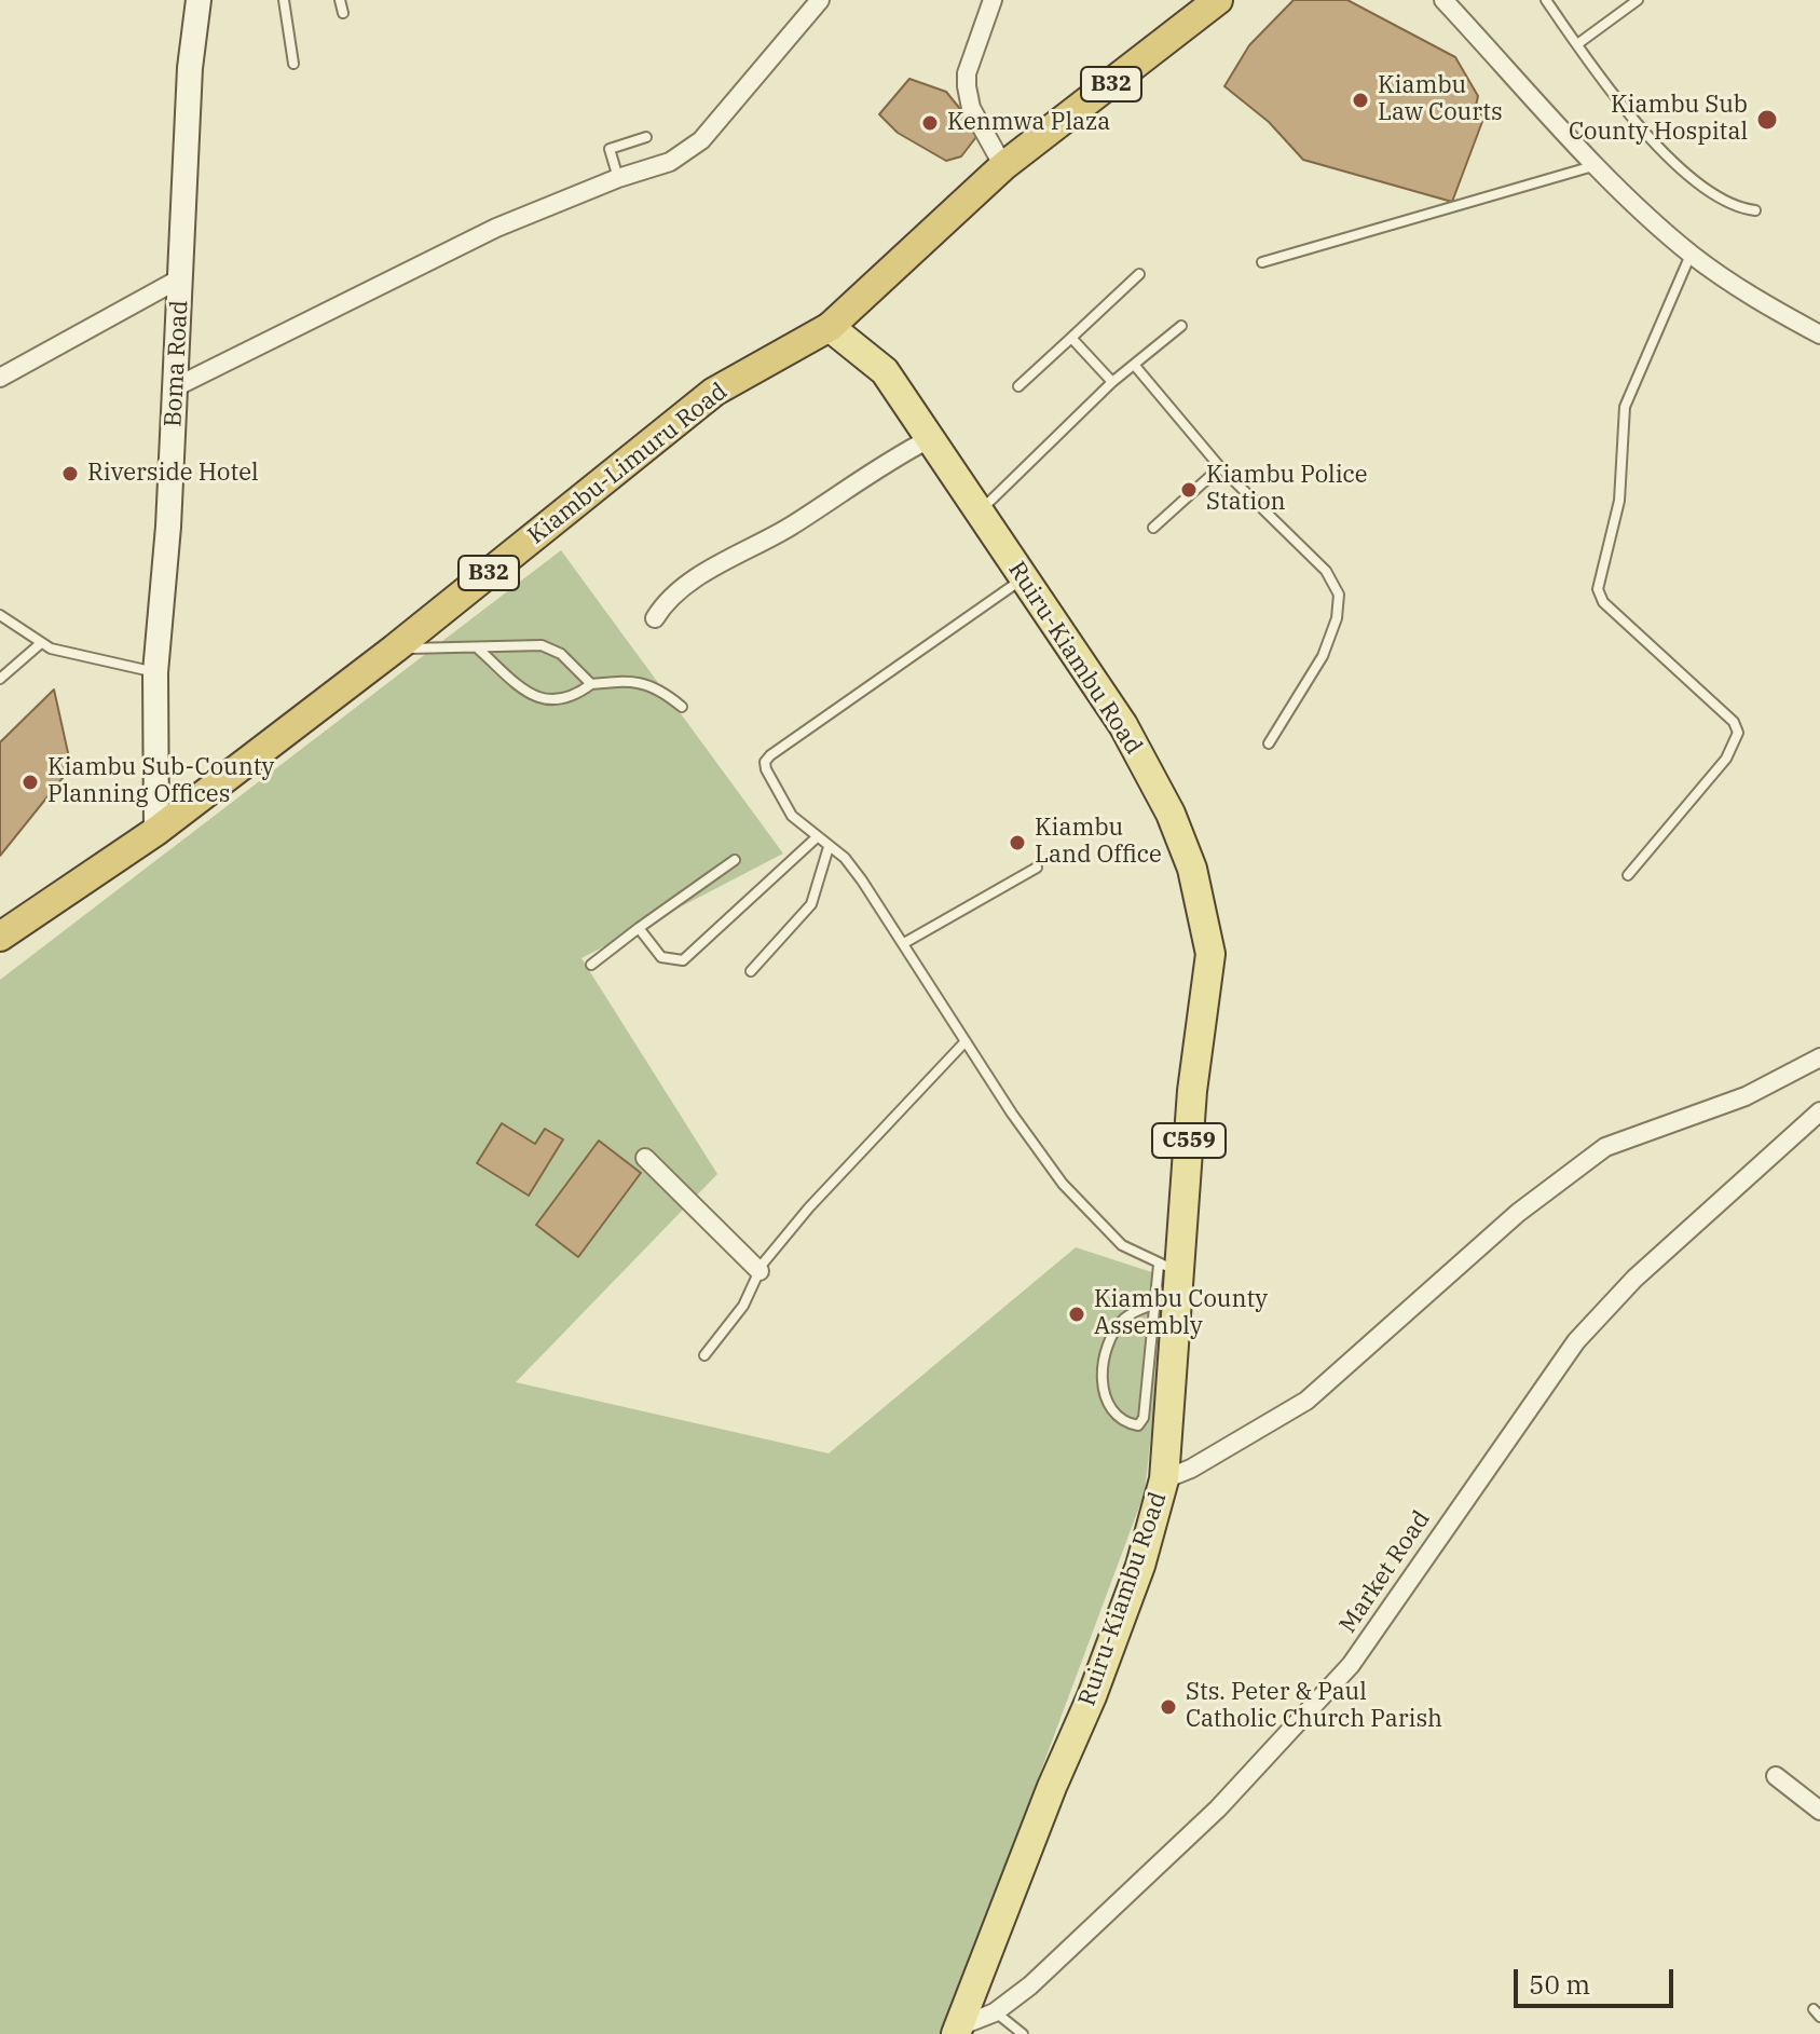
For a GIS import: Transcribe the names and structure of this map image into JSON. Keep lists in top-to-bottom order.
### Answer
{
  "streets": {
    "highway": ["B32", "Kiambu-Limuru Road"],
    "main road": ["Boma Road", "Ruiru-Kiambu Road", "C559"],
    "street": ["Market Road"]
  },
  "crossings": [
    ["B32", "Boma Road"],
    ["B32", "Kiambu-Limuru Road"],
    ["Boma Road", "Kiambu-Limuru Road"],
    ["Kiambu-Limuru Road", "Ruiru-Kiambu Road"],
    ["Ruiru-Kiambu Road", "Market Road"]
  ],
  "places": [
    "Kiambu Law Courts",
    "Kiambu Sub County Hospital",
    "Kenmwa Plaza",
    "Riverside Hotel",
    "Kiambu Police Station",
    "Kiambu Sub-County Planning Offices",
    "Kiambu Land Office",
    "Kiambu County Assembly",
    "Sts. Peter & Paul Catholic Church Parish"
  ],
  "scale_bar": "50 m"
}
